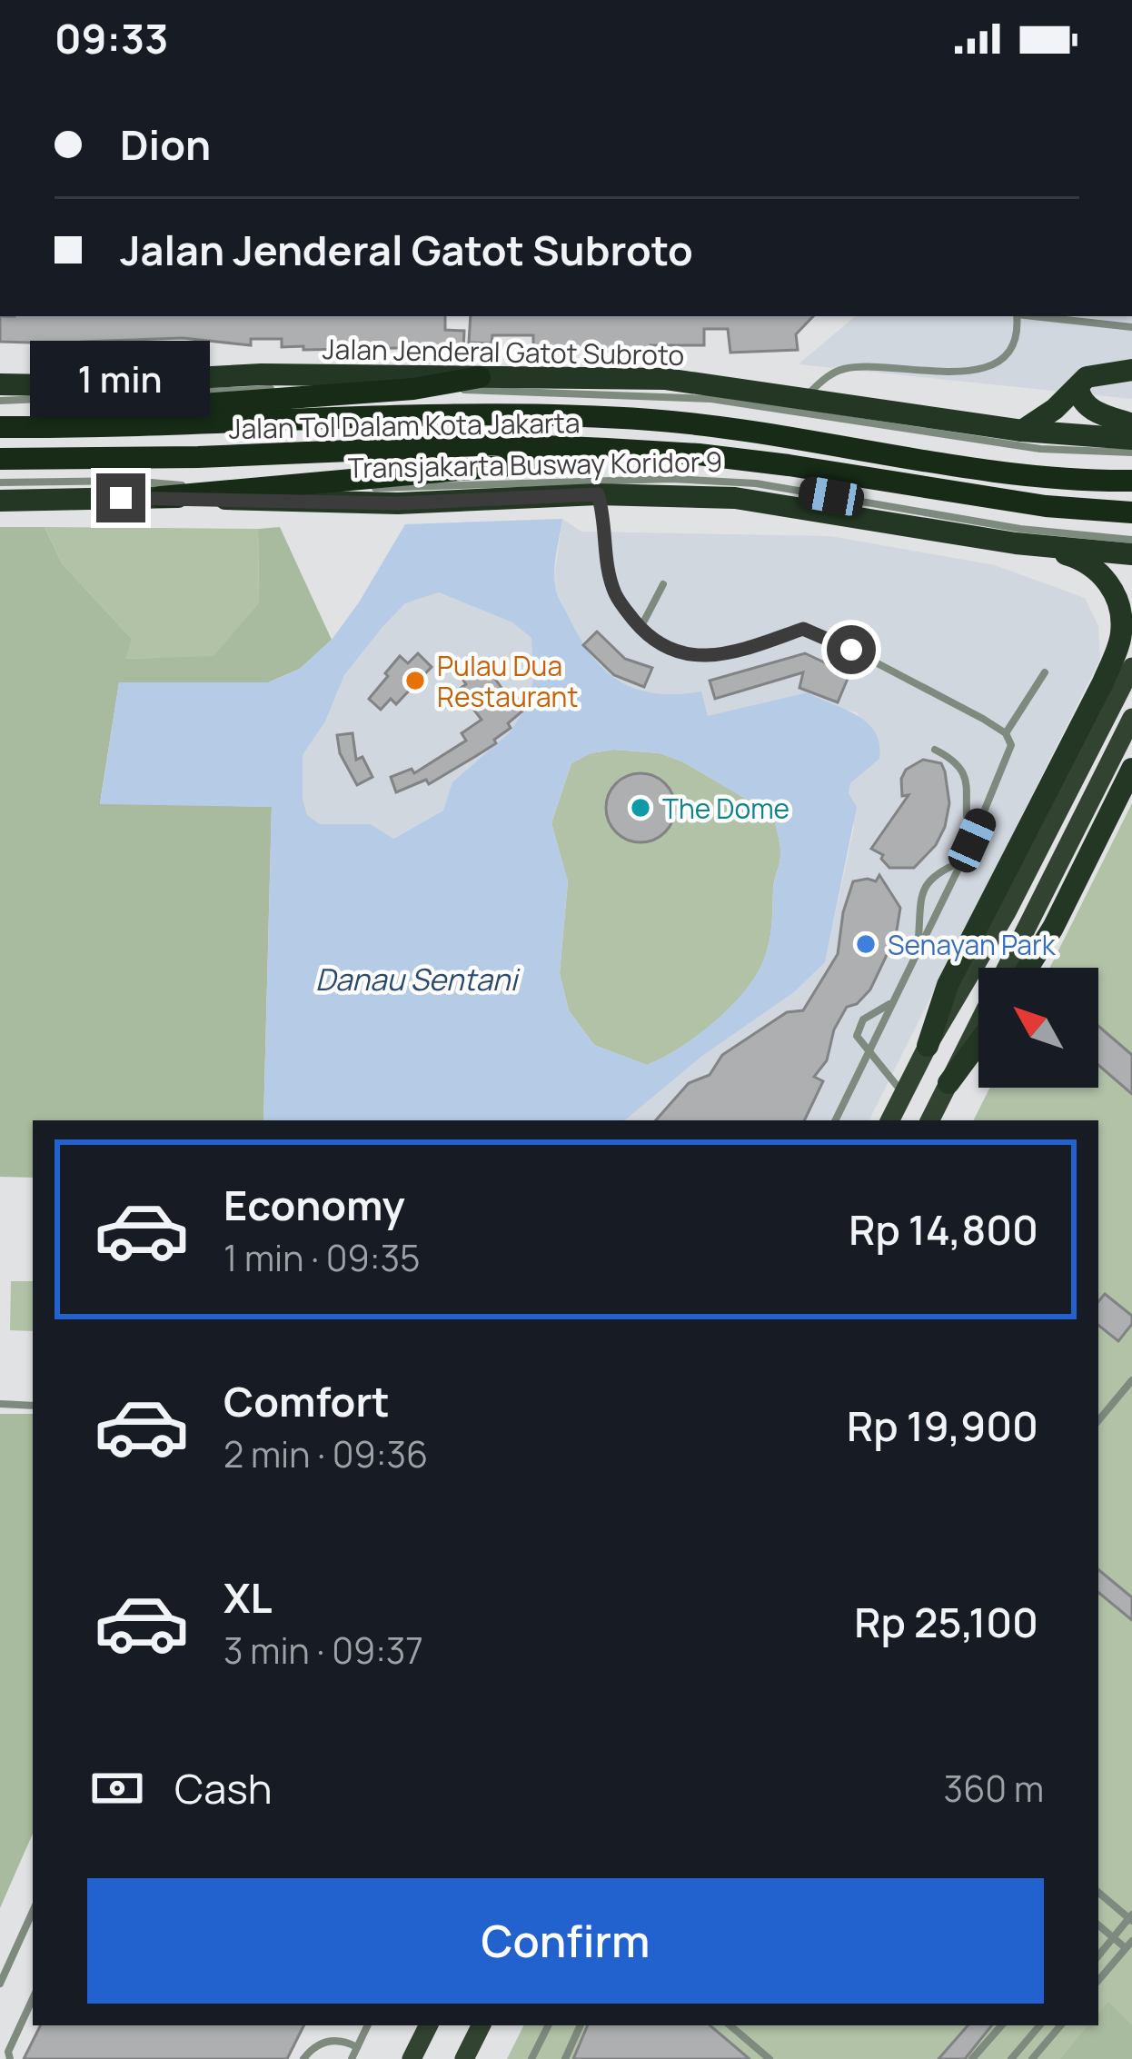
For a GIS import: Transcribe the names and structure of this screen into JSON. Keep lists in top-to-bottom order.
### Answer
{
  "streets": {
    "highway": ["Jalan Jenderal Gatot Subroto", "Jalan Tol Dalam Kota Jakarta"],
    "lane": ["Transjakarta Busway Koridor 9"]
  },
  "water": ["Danau Sentani"],
  "places": ["Pulau Dua Restaurant", "The Dome", "Senayan Park"],
  "north": "top left",
  "page": {
    "status": "09:33",
    "banner": ["Dion", "Jalan Jenderal Gatot Subroto"],
    "bubble": "1 min",
    "list": [
      {
        "name": "Economy",
        "note": "1 min · 09:35",
        "value": "Rp 14,800"
      },
      {
        "name": "Comfort",
        "note": "2 min · 09:36",
        "value": "Rp 19,900"
      },
      {
        "name": "XL",
        "note": "3 min · 09:37",
        "value": "Rp 25,100"
      }
    ],
    "pay": ["Cash", "360 m"],
    "buttons": "Confirm"
  }
}
